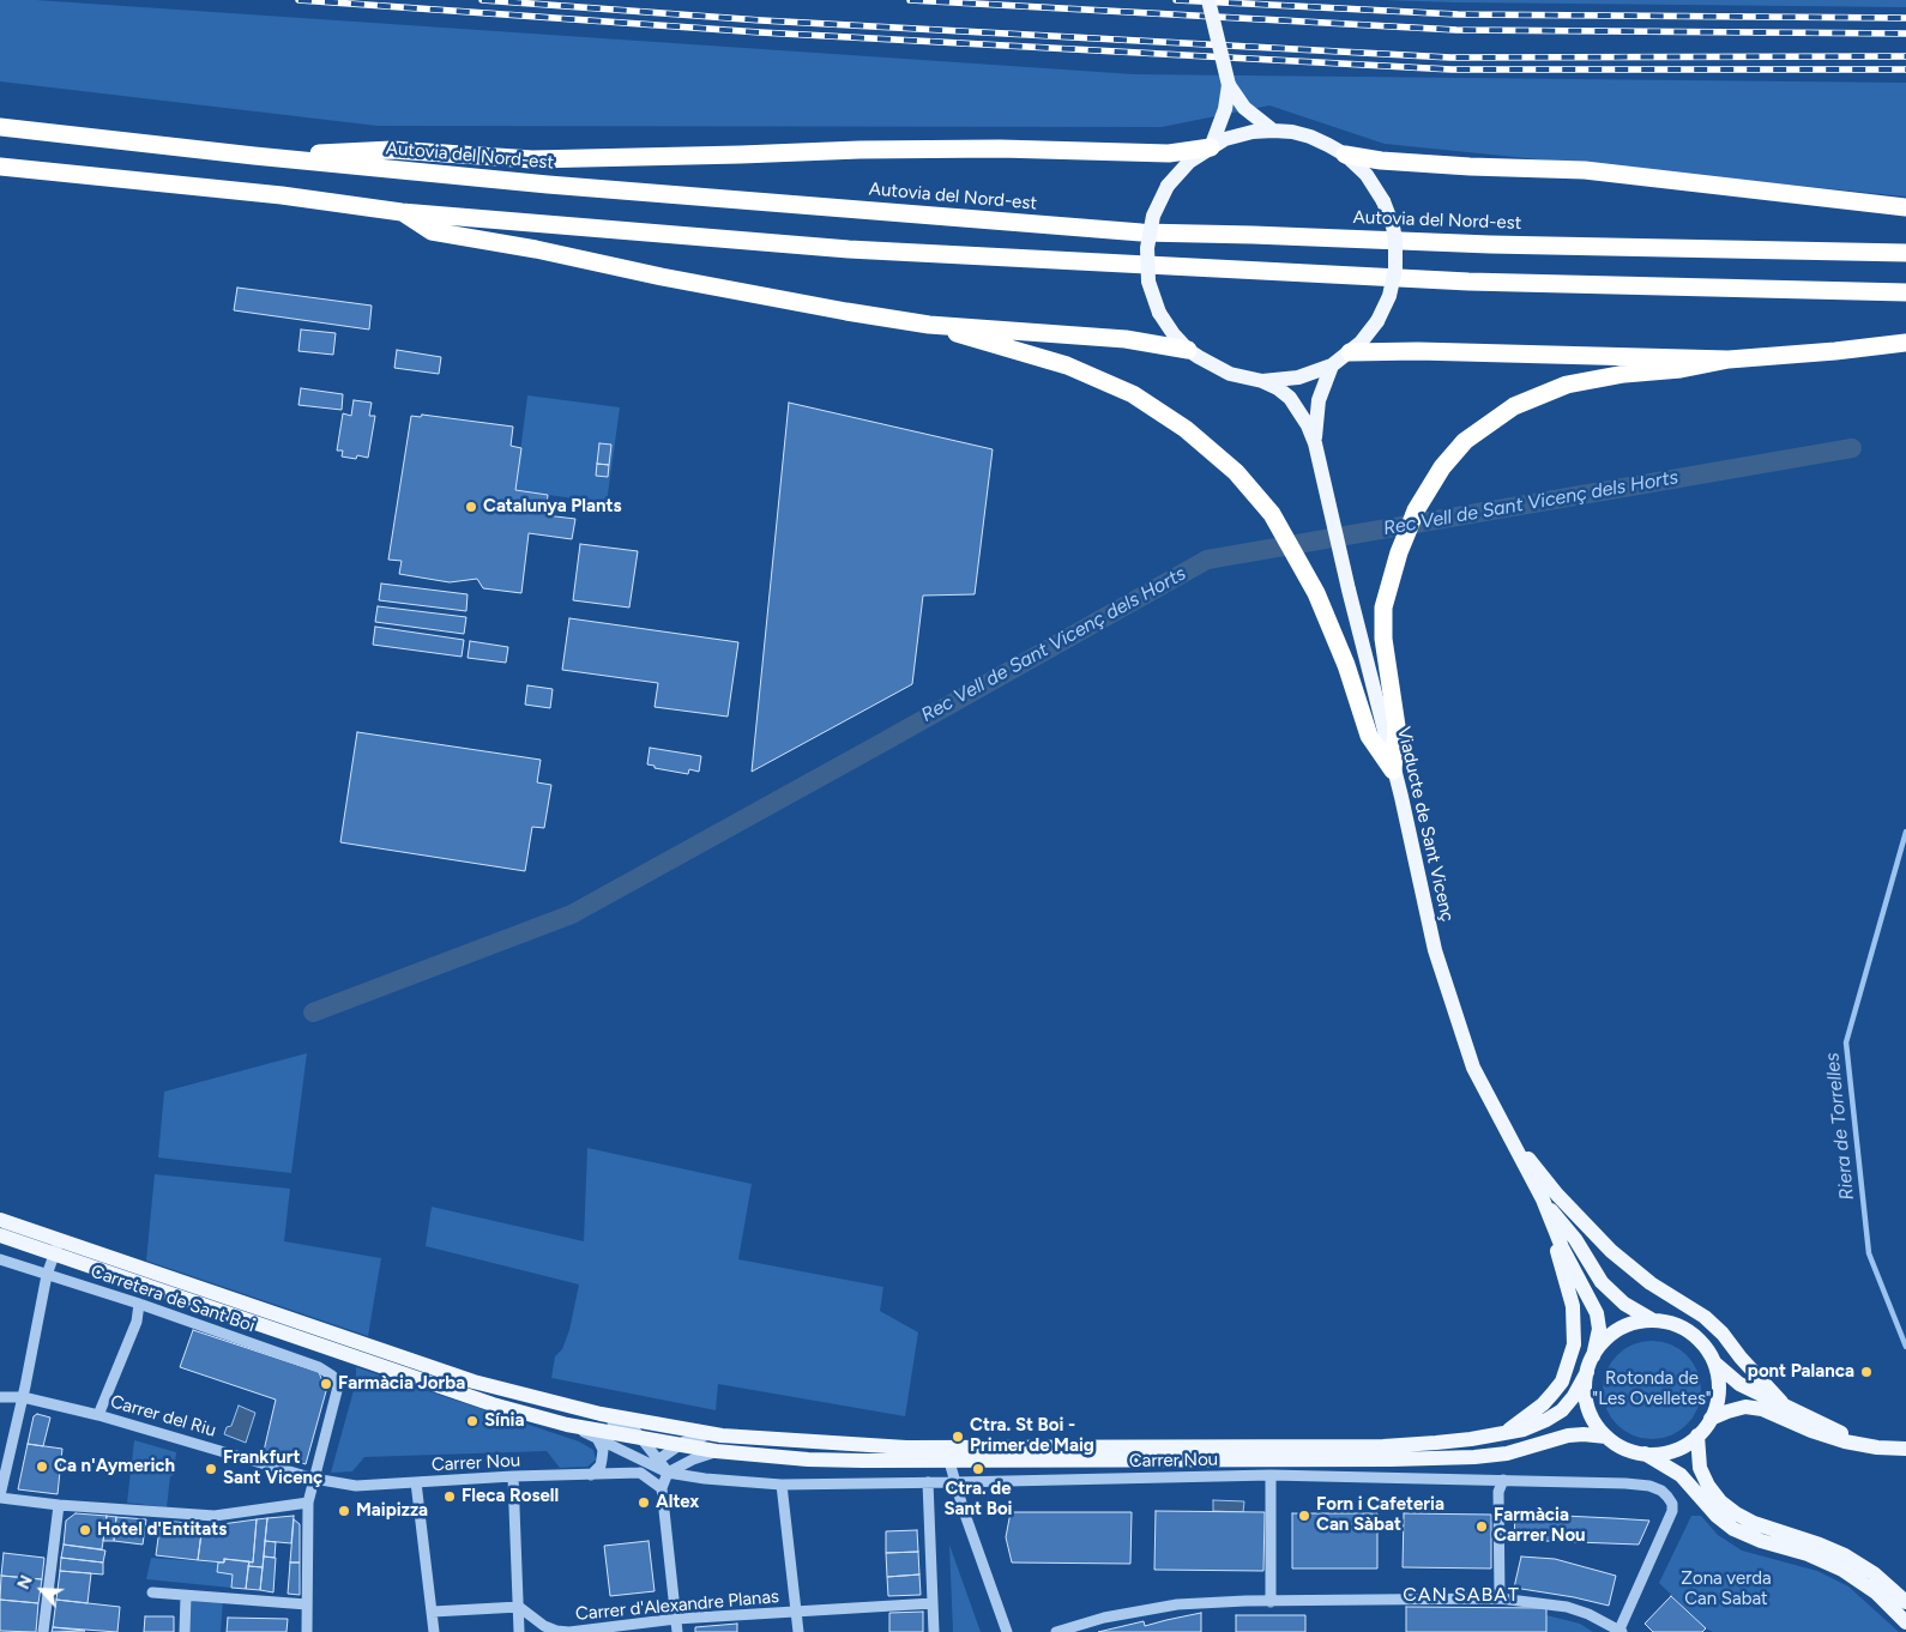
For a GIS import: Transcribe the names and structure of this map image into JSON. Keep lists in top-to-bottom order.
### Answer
{
  "streets": {
    "highway": ["Autovia del Nord-est"],
    "main road": ["Viaducte de Sant Vicenç"],
    "street": [
      "Carretera de Sant Boi",
      "Carrer del Riu",
      "Carrer Nou",
      "Carrer d'Alexandre Planas"
    ]
  },
  "crossings": [
    ["Carretera de Sant Boi", "Carrer del Riu"],
    ["Carretera de Sant Boi", "Carrer Nou"],
    ["Carrer del Riu", "Carrer Nou"]
  ],
  "districts": ["CAN SABAT"],
  "water": ["Rec Vell de Sant Vicenç dels Horts", "Riera de Torrelles"],
  "parks": ["Rotonda de \"Les Ovelletes\"", "Zona verda Can Sabat"],
  "places": [
    "Catalunya Plants",
    "pont Palanca",
    "Farmàcia Jorba",
    "Sínia",
    "Ctra. St Boi - Primer de Maig",
    "Ca n'Aymerich",
    "Frankfurt Sant Vicenç",
    "Ctra. de Sant Boi",
    "Fleca Rosell",
    "Altex",
    "Maipizza",
    "Forn i Cafeteria Can Sàbat",
    "Farmàcia Carrer Nou",
    "Hotel d'Entitats"
  ],
  "north": "top left"
}
